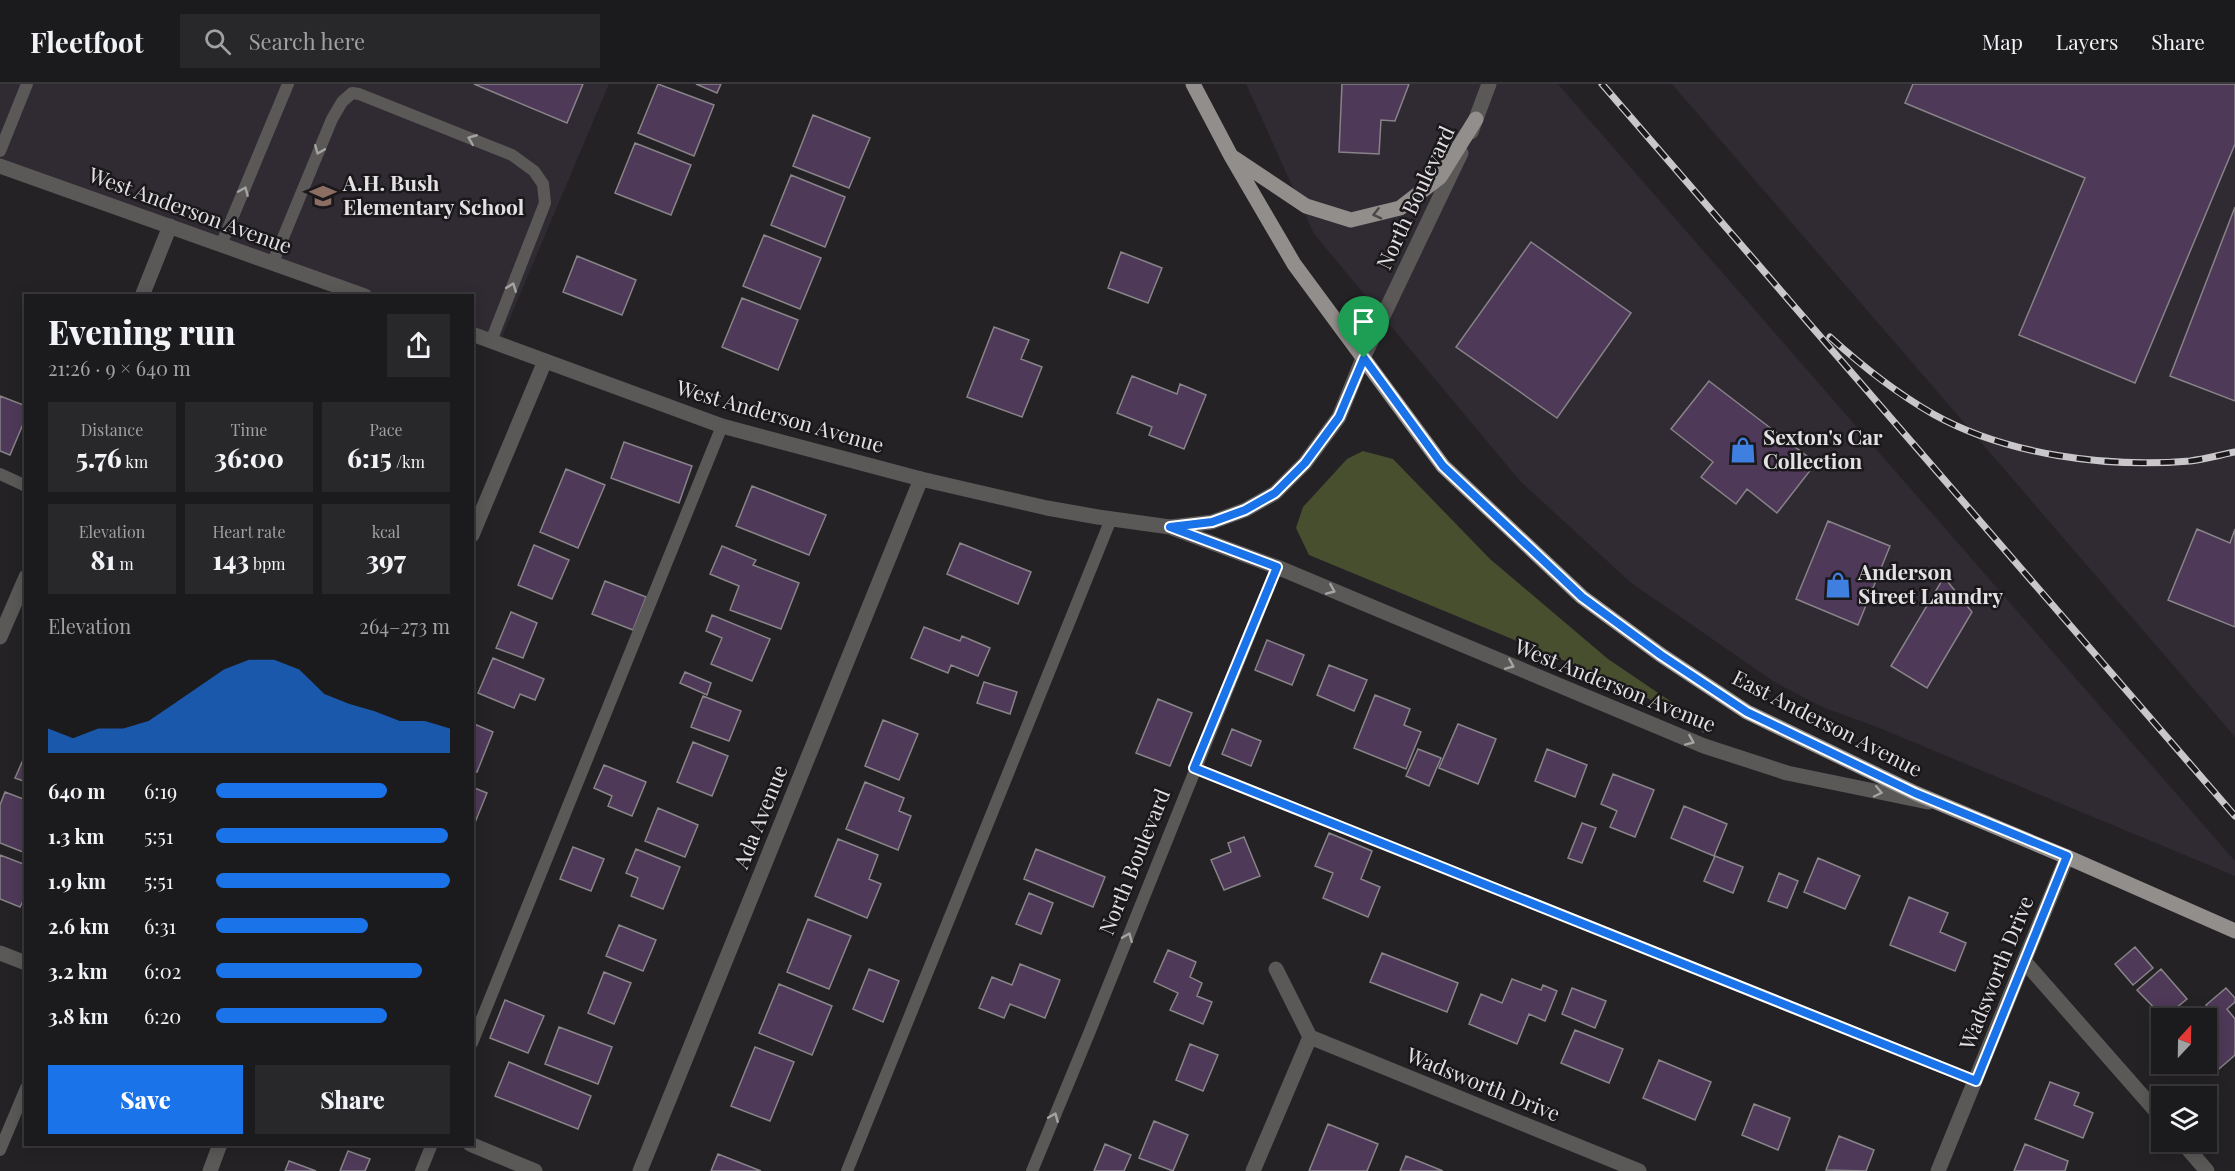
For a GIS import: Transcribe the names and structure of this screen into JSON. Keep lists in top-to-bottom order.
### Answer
{
  "streets": {
    "main road": ["East Anderson Avenue"],
    "street": [
      "North Boulevard",
      "West Anderson Avenue",
      "Ada Avenue",
      "Wadsworth Drive"
    ]
  },
  "crossings": [
    ["North Boulevard", "West Anderson Avenue"],
    ["North Boulevard", "East Anderson Avenue"],
    ["West Anderson Avenue", "East Anderson Avenue"],
    ["West Anderson Avenue", "Ada Avenue"],
    ["East Anderson Avenue", "Wadsworth Drive"]
  ],
  "one_way": ["West Anderson Avenue"],
  "places": {
    "school or university": ["A.H. Bush Elementary School"],
    "shop": ["Sexton's Car Collection", "Anderson Street Laundry"]
  },
  "north": "top",
  "page": {
    "header": "Fleetfoot",
    "search": "Search here",
    "nav": ["Map", "Layers", "Share"],
    "heading": ["Evening run", "21:26 · 9 × 640 m"],
    "stats": [
      ["Distance", "5.76 km"],
      ["Time", "36:00"],
      ["Pace", "6:15 /km"],
      ["Elevation", "81 m"],
      ["Heart rate", "143 bpm"],
      ["kcal", "397"]
    ],
    "chart": ["Elevation", "264–273 m"],
    "list": [
      {
        "name": "640 m",
        "note": "6:19"
      },
      {
        "name": "1.3 km",
        "note": "5:51"
      },
      {
        "name": "1.9 km",
        "note": "5:51"
      },
      {
        "name": "2.6 km",
        "note": "6:31"
      },
      {
        "name": "3.2 km",
        "note": "6:02"
      },
      {
        "name": "3.8 km",
        "note": "6:20"
      }
    ],
    "buttons": ["Save", "Share"]
  }
}
